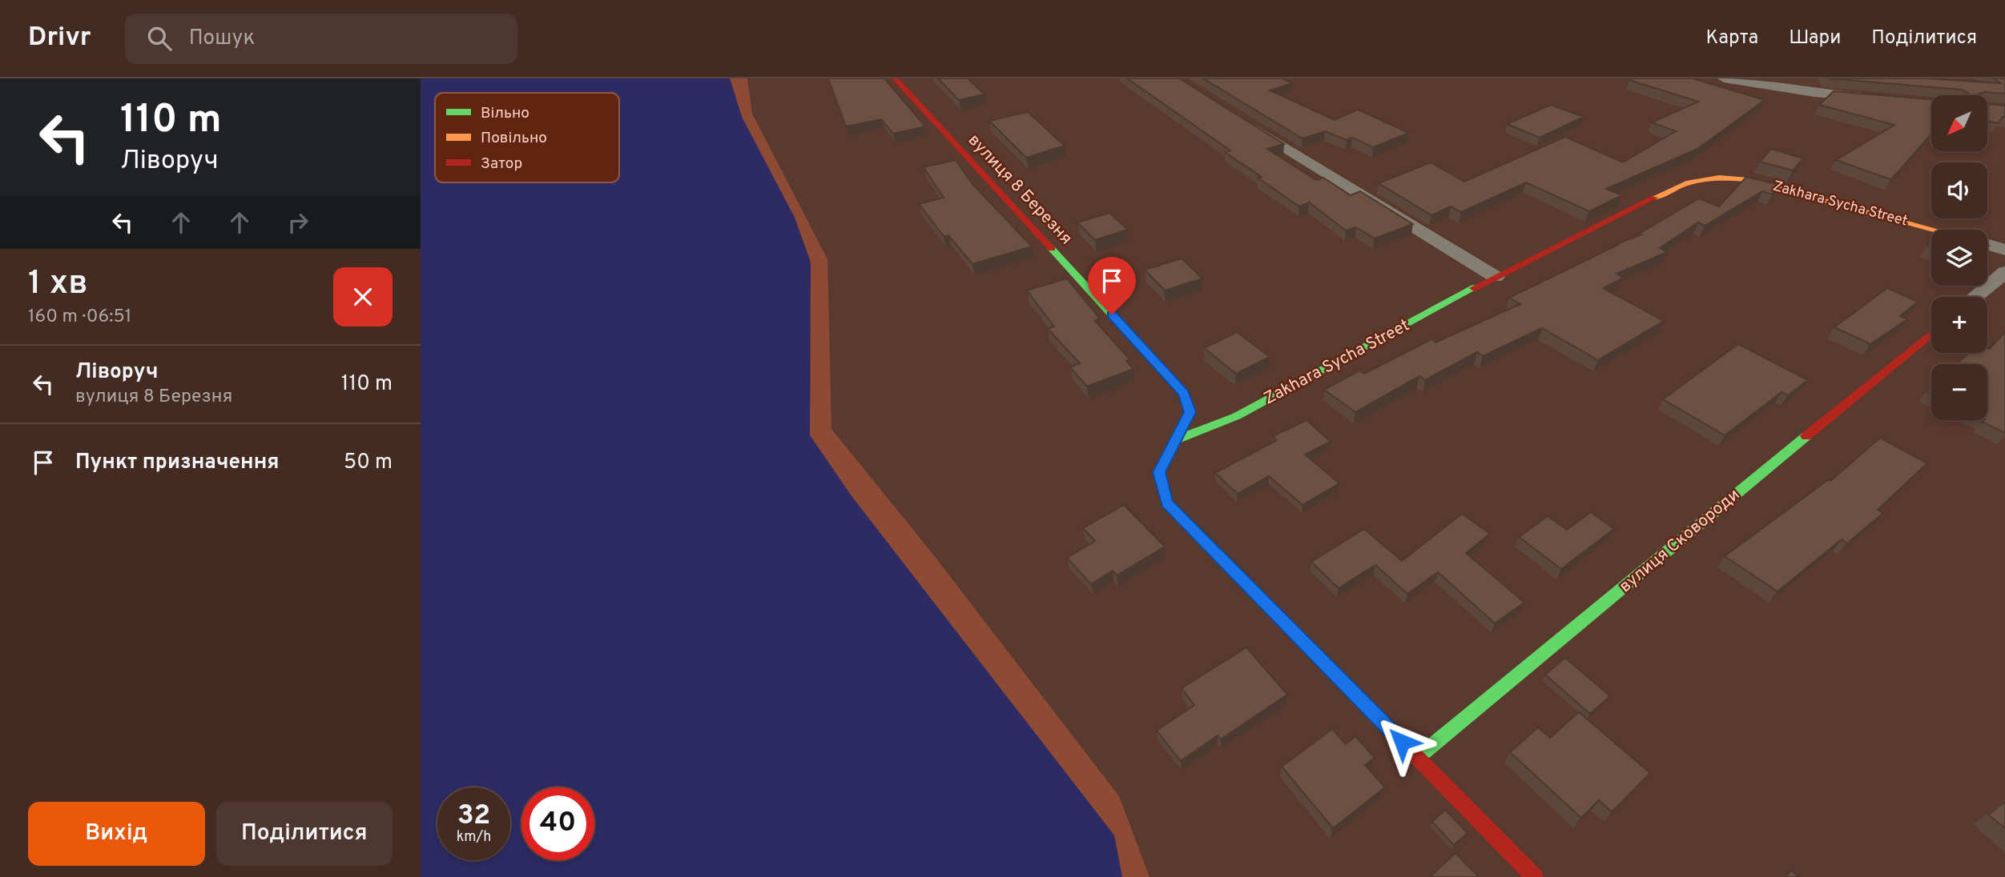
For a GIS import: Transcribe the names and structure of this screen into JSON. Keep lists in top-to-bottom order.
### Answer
{
  "streets": {
    "street": ["вулиця 8 Березня", "Zakhara Sycha Street", "вулиця Сковороди"]
  },
  "crossings": [
    ["вулиця 8 Березня", "Zakhara Sycha Street"],
    ["вулиця 8 Березня", "вулиця Сковороди"]
  ],
  "legend": ["Вільно", "Повільно", "Затор"],
  "north": "bottom left",
  "page": {
    "header": "Drivr",
    "search": "Пошук",
    "nav": ["Карта", "Шари", "Поділитися"],
    "turn": ["110 m", "Ліворуч"],
    "map_buttons": ["+", "−"],
    "heading": ["1 хв", "160 m · 06:51"],
    "list": [
      {
        "name": "Ліворуч",
        "note": "вулиця 8 Березня",
        "value": "110 m"
      },
      {
        "name": "Пункт призначення",
        "value": "50 m"
      }
    ],
    "speed": "32 km/h",
    "limit": "40",
    "buttons": ["Вихід", "Поділитися"]
  }
}
